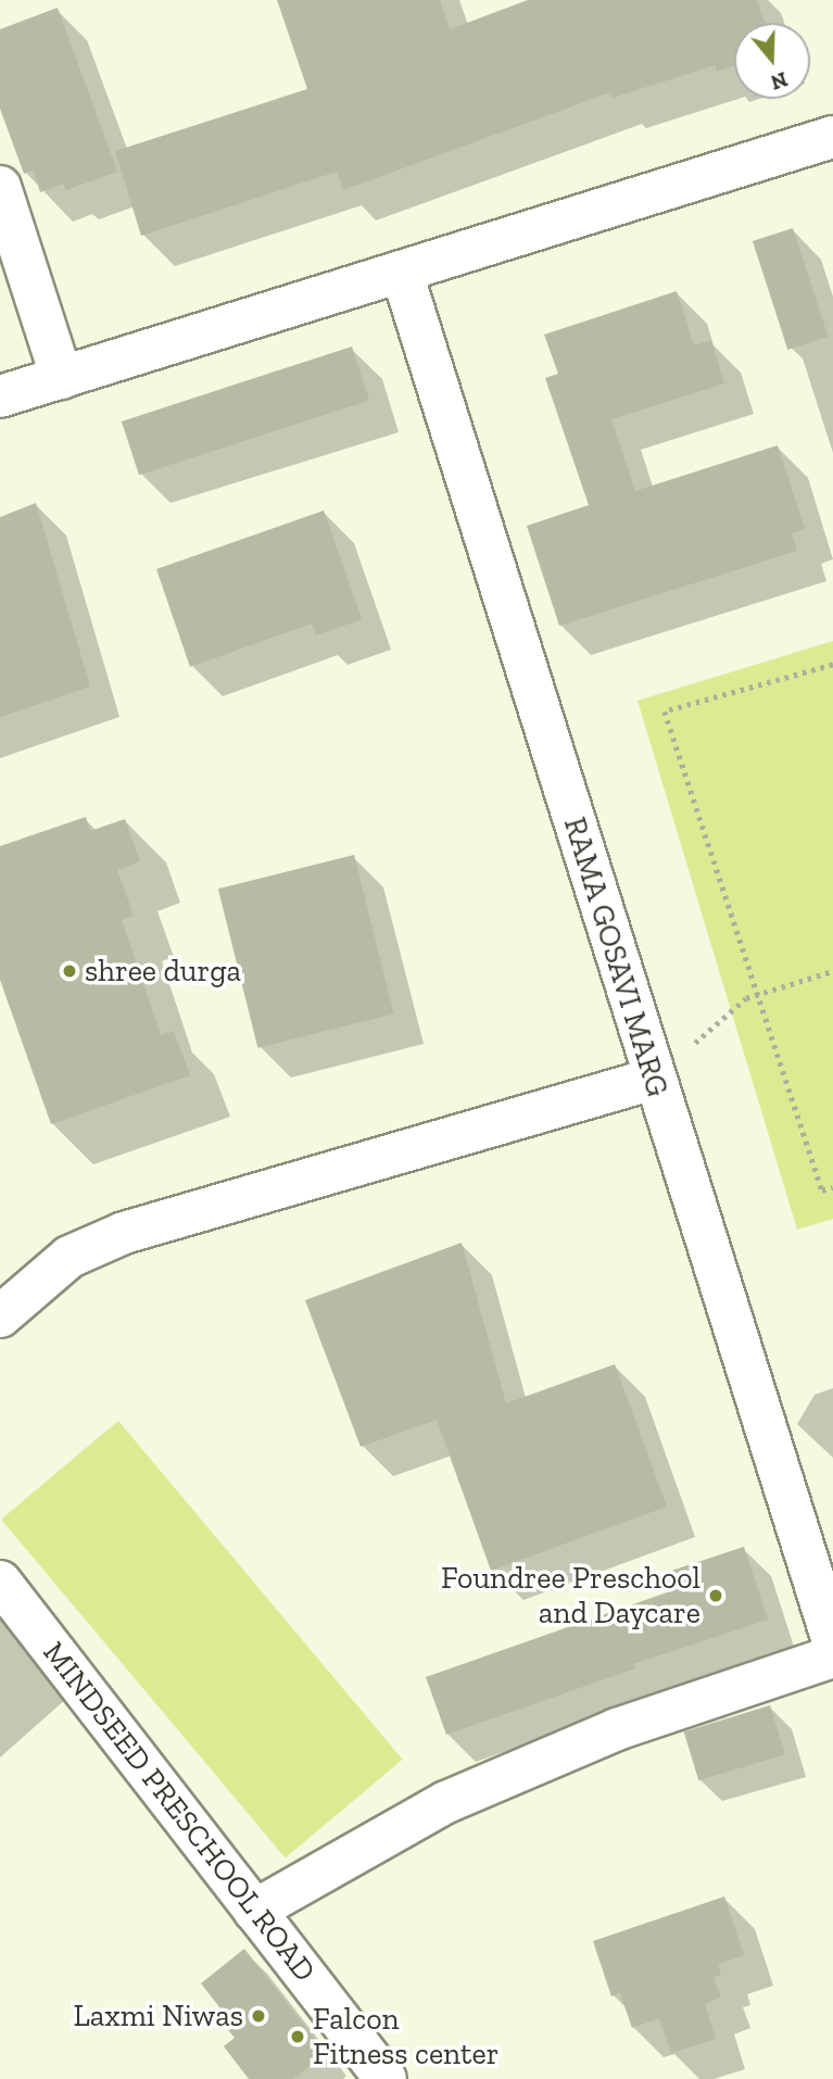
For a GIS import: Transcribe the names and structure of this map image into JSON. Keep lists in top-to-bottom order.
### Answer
{
  "streets": {
    "street": ["RAMA GOSAVI MARG", "MINDSEED PRESCHOOL ROAD"]
  },
  "places": [
    "shree durga",
    "Foundree Preschool and Daycare",
    "Laxmi Niwas",
    "Falcon Fitness center"
  ],
  "north": "bottom"
}
